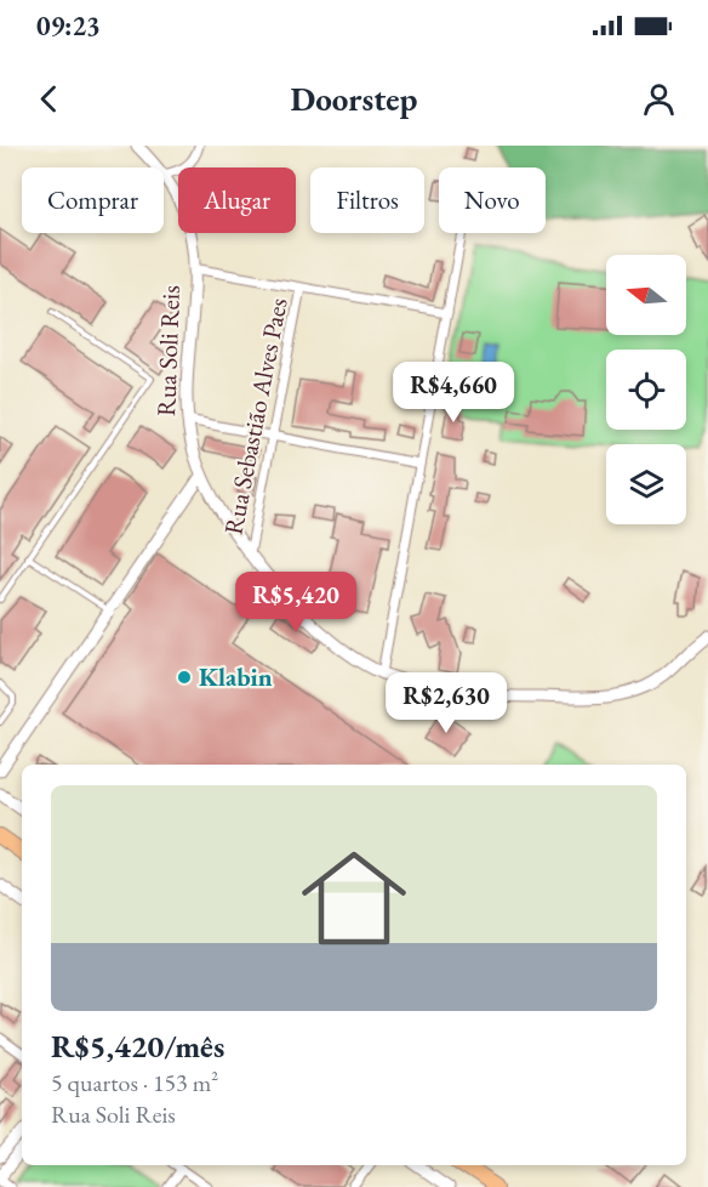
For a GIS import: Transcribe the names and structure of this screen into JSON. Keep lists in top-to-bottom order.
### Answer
{
  "streets": {
    "street": ["Rua Soli Reis", "Rua Sebastião Alves Paes"]
  },
  "crossings": [
    ["Rua Soli Reis", "Rua Sebastião Alves Paes"]
  ],
  "places": ["Klabin"],
  "north": "left",
  "page": {
    "status": "09:23",
    "header": "Doorstep",
    "chip": [
      "Comprar",
      "Alugar",
      "Filtros",
      "Novo"
    ],
    "price": ["R$4,660", "R$5,420", "R$2,630"],
    "list": [
      {
        "name": "R$5,420/mês",
        "note": "5 quartos · 153 m² · Rua Soli Reis"
      }
    ]
  }
}
